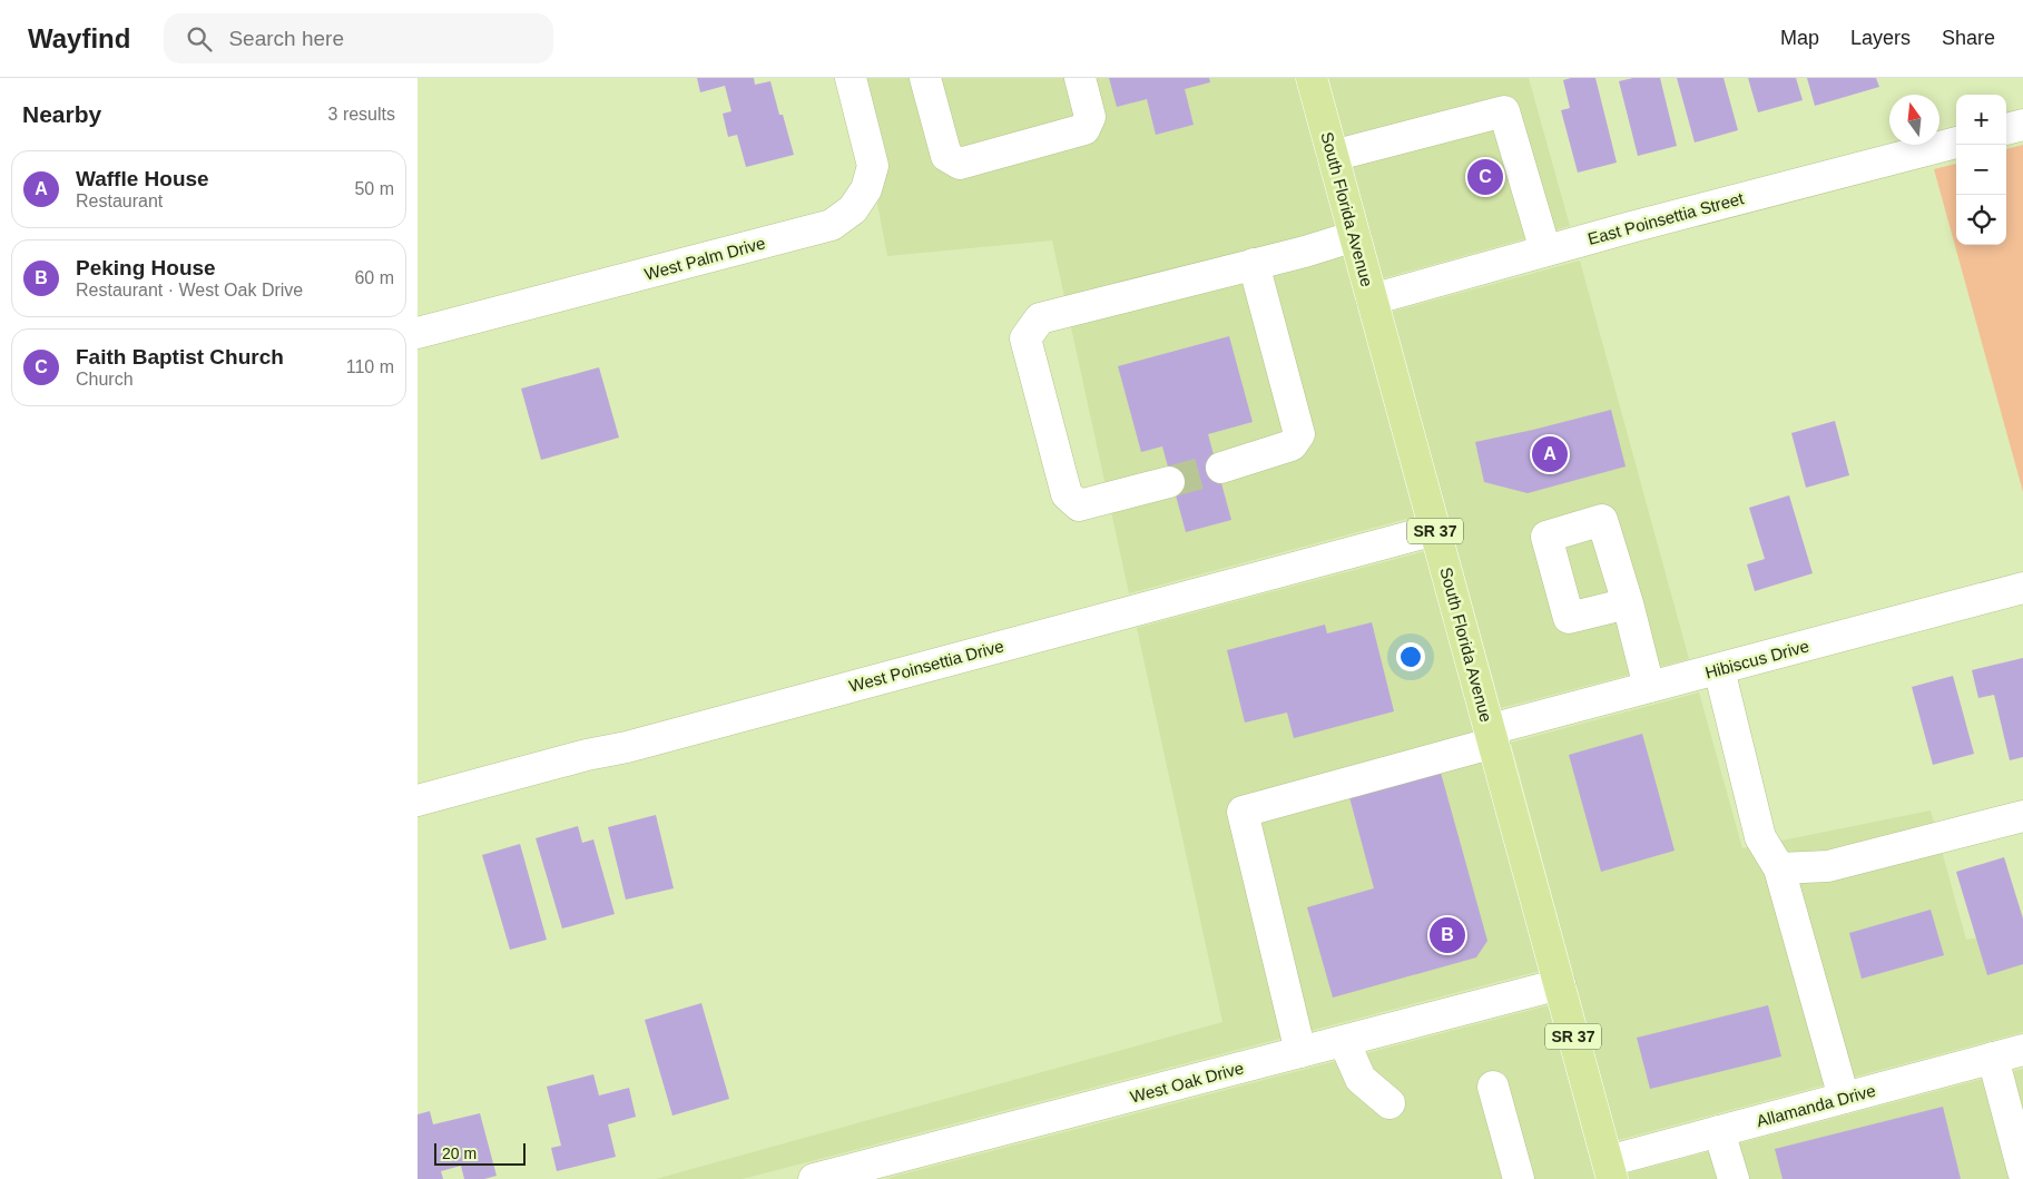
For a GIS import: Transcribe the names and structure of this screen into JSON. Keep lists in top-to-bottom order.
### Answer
{
  "streets": {
    "main road": ["South Florida Avenue", "SR 37"],
    "street": [
      "East Poinsettia Street",
      "West Palm Drive",
      "Hibiscus Drive",
      "West Poinsettia Drive",
      "West Oak Drive",
      "Allamanda Drive"
    ]
  },
  "crossings": [
    ["South Florida Avenue", "East Poinsettia Street"],
    ["South Florida Avenue", "Hibiscus Drive"],
    ["South Florida Avenue", "West Poinsettia Drive"],
    ["South Florida Avenue", "West Oak Drive"],
    ["South Florida Avenue", "Allamanda Drive"],
    ["Hibiscus Drive", "West Oak Drive"]
  ],
  "scale_bar": "20 m",
  "north": "top",
  "page": {
    "header": "Wayfind",
    "search": "Search here",
    "nav": ["Map", "Layers", "Share"],
    "heading": ["Nearby", "3 results"],
    "map_buttons": ["+", "−"],
    "list": [
      {
        "mark": "A",
        "name": "Waffle House",
        "note": "Restaurant",
        "value": "50 m"
      },
      {
        "mark": "B",
        "name": "Peking House",
        "note": "Restaurant · West Oak Drive",
        "value": "60 m"
      },
      {
        "mark": "C",
        "name": "Faith Baptist Church",
        "note": "Church",
        "value": "110 m"
      }
    ],
    "pins": ["C", "A", "B"],
    "scale": "20 m"
  }
}
